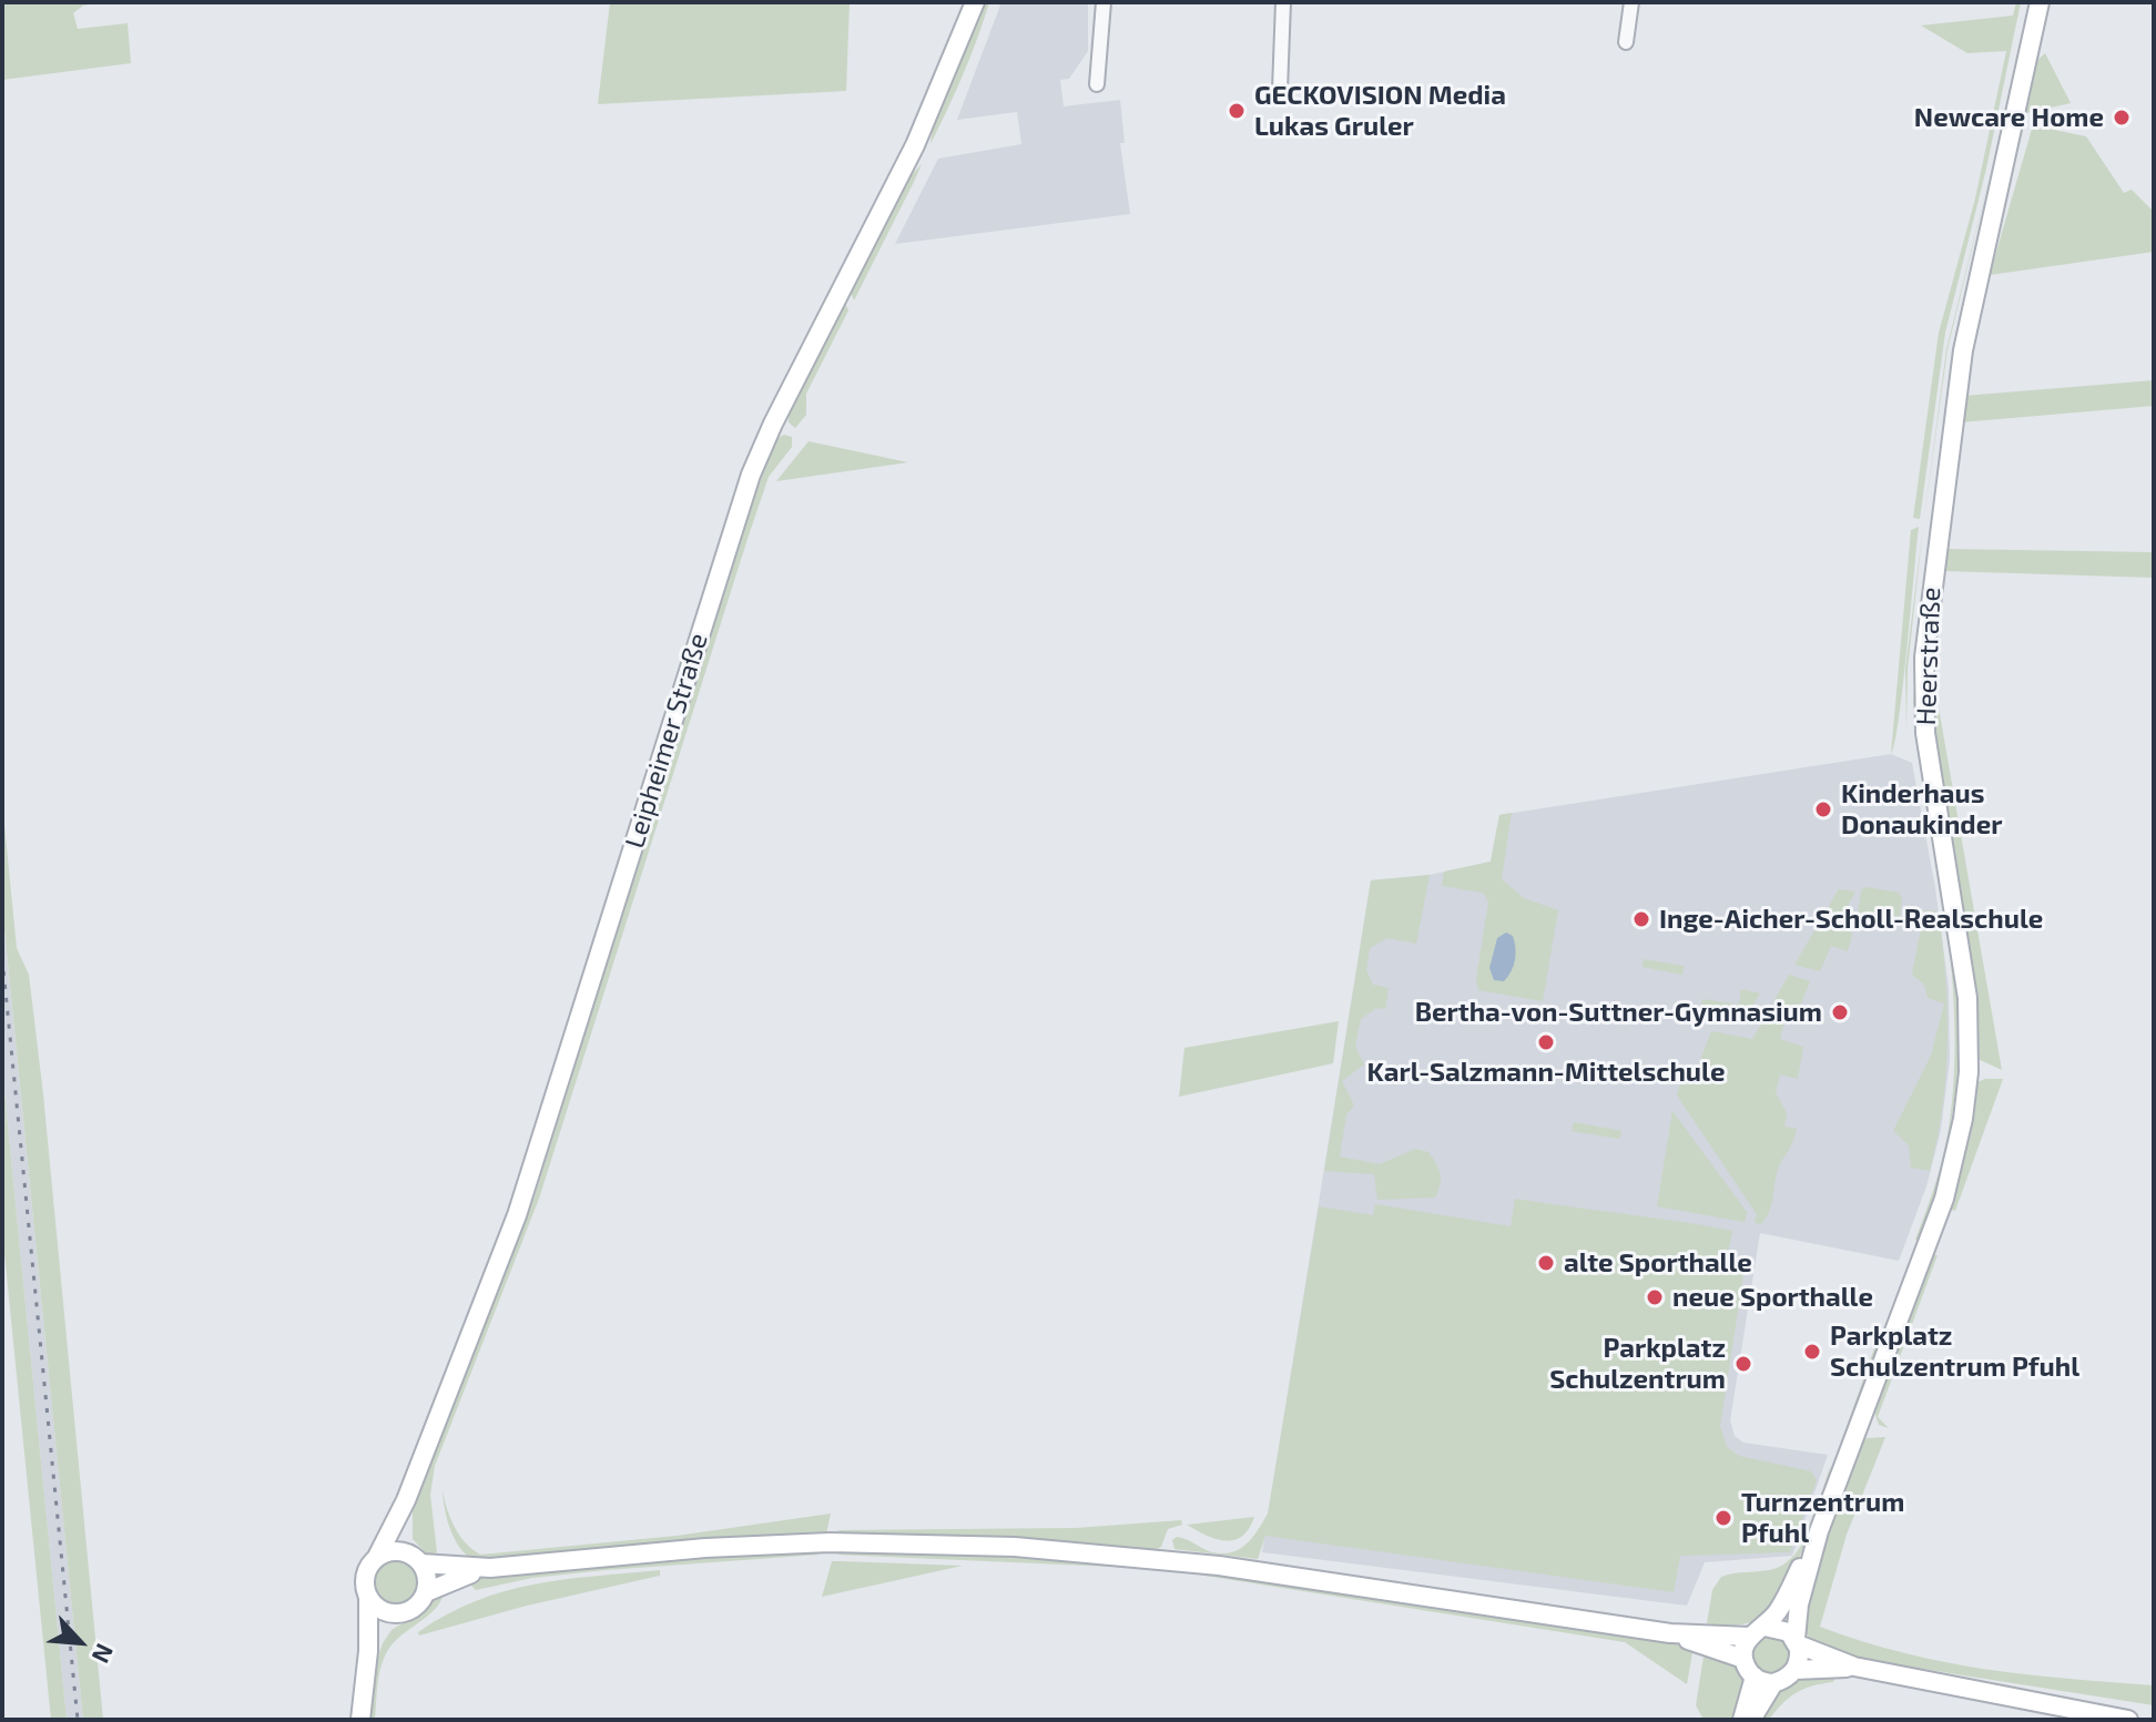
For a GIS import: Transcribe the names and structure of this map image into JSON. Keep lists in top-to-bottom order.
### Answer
{
  "streets": {
    "street": ["Heerstraße", "Leipheimer Straße"]
  },
  "places": [
    "GECKOVISION Media Lukas Gruler",
    "Newcare Home",
    "Kinderhaus Donaukinder",
    "Inge-Aicher-Scholl-Realschule",
    "Bertha-von-Suttner-Gymnasium",
    "Karl-Salzmann-Mittelschule",
    "alte Sporthalle",
    "neue Sporthalle",
    "Parkplatz Schulzentrum Pfuhl",
    "Parkplatz Schulzentrum",
    "Turnzentrum Pfuhl"
  ],
  "north": "bottom right"
}
